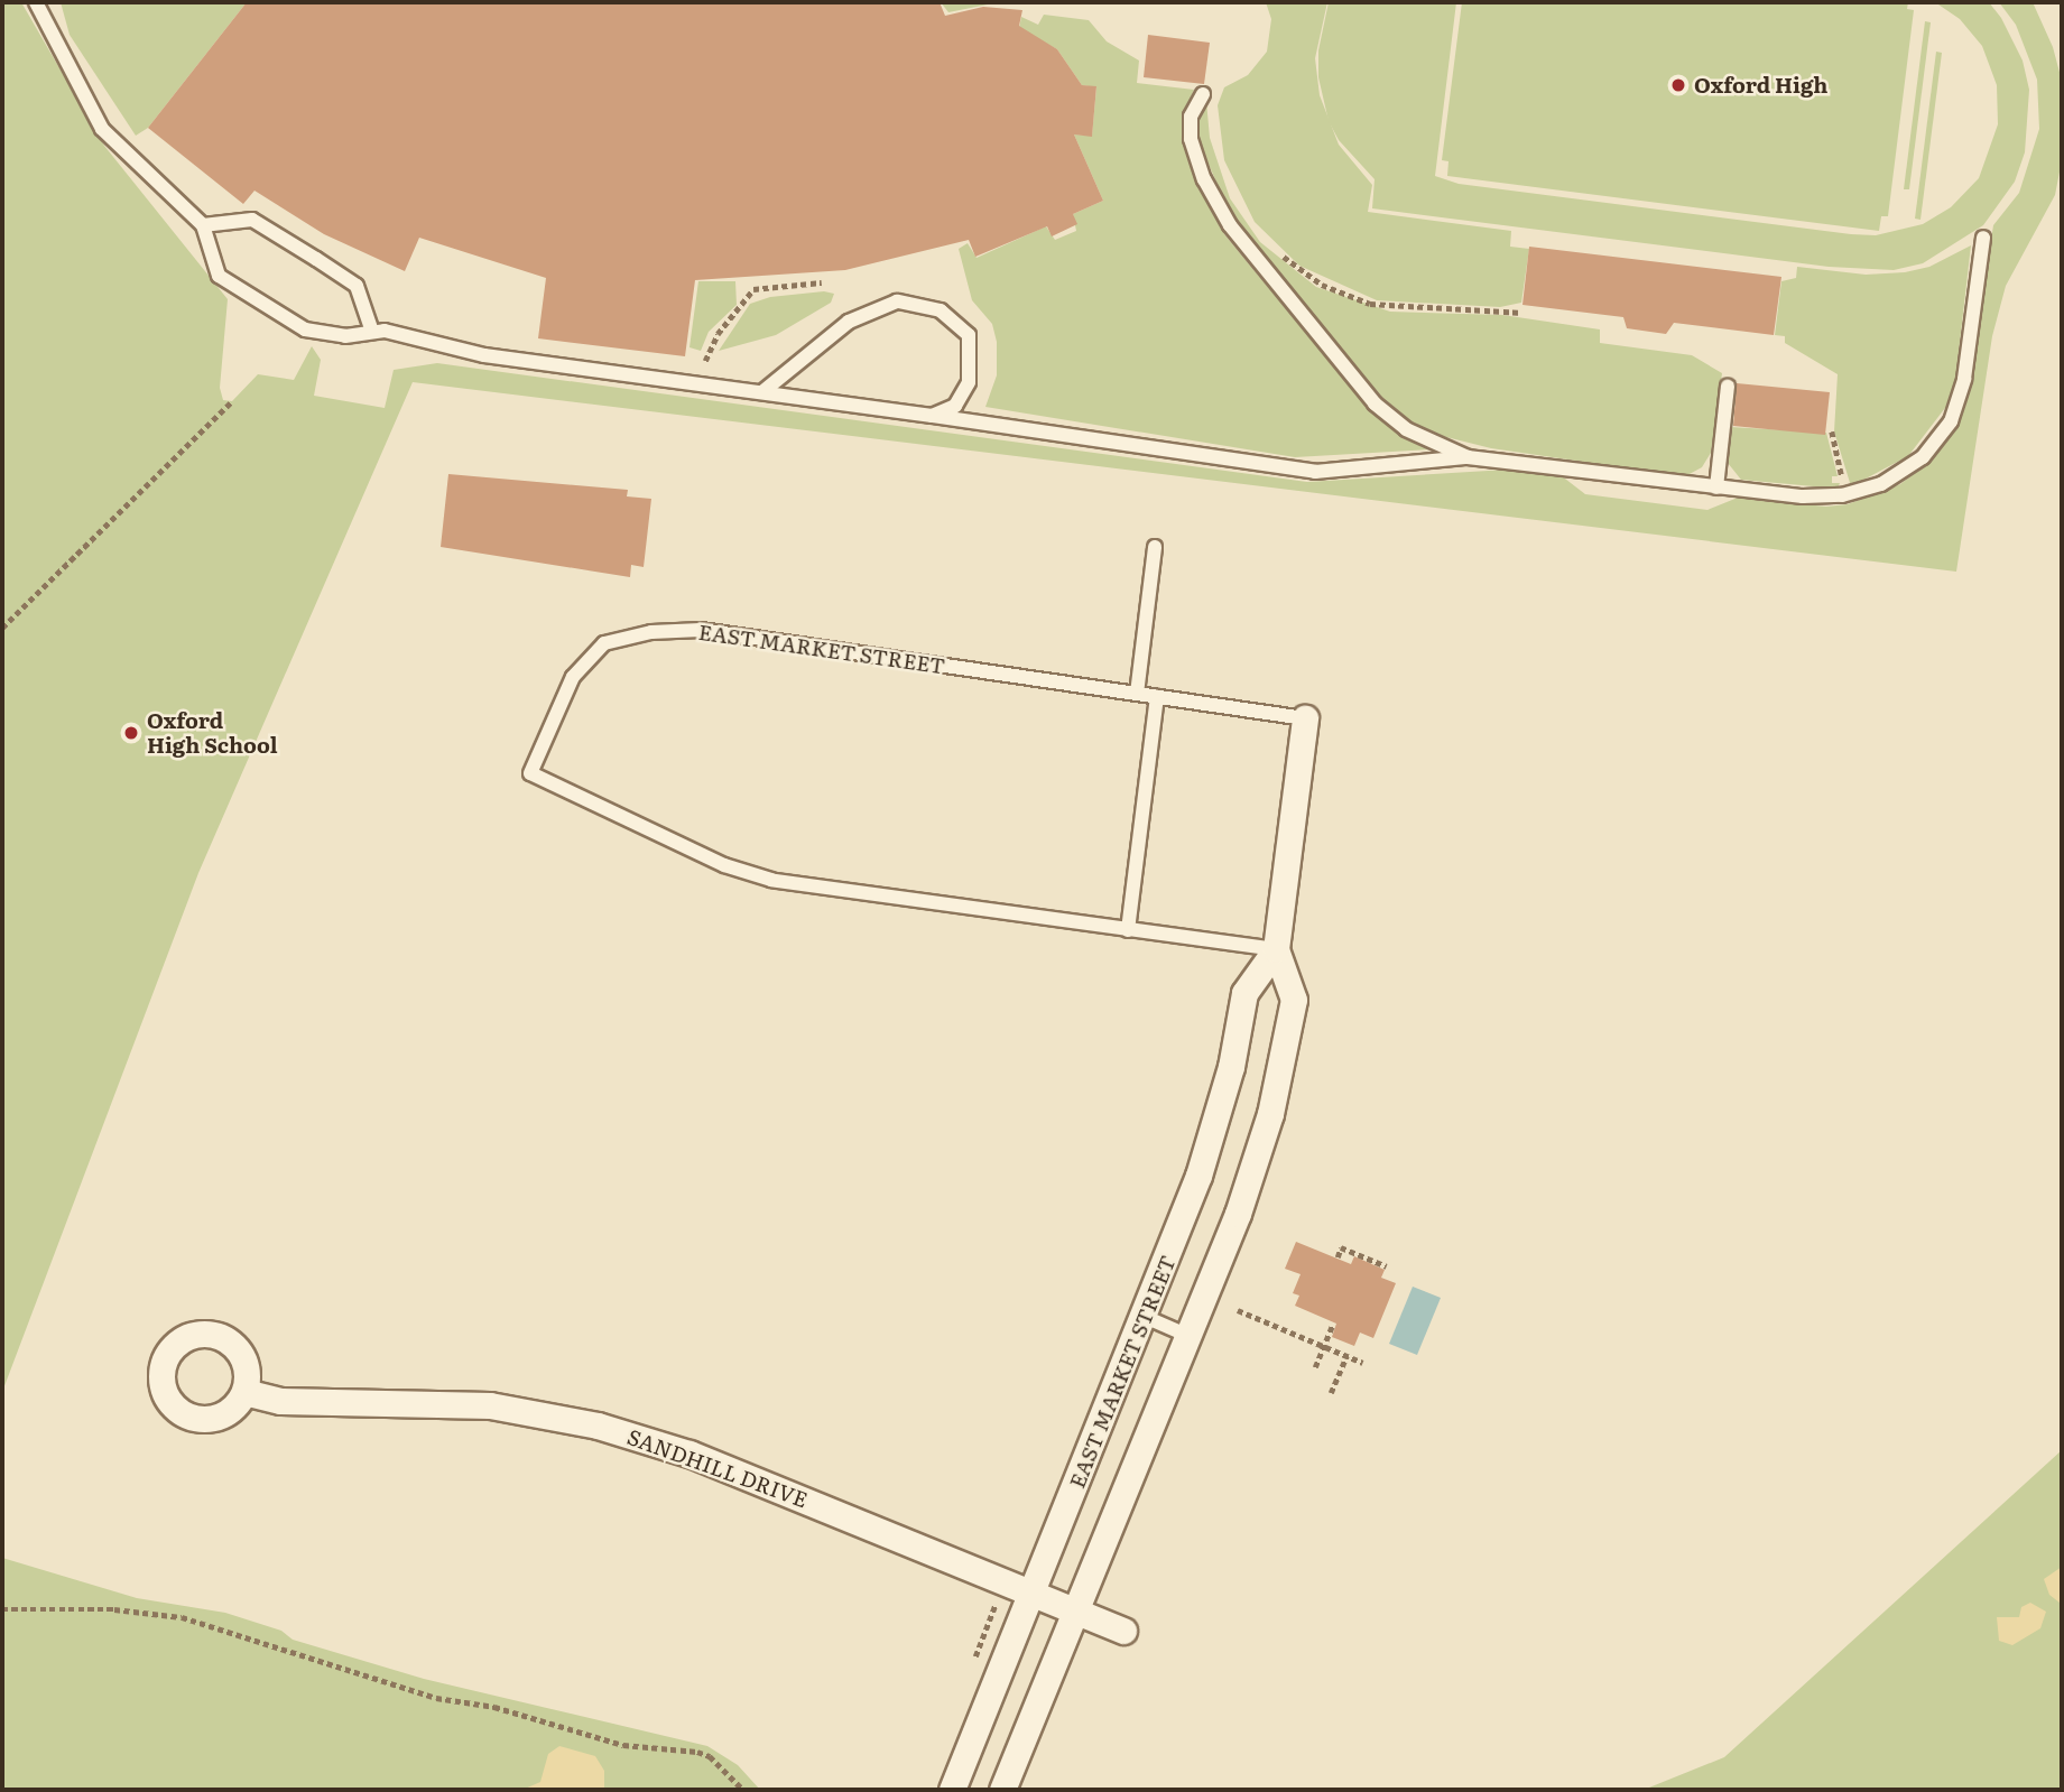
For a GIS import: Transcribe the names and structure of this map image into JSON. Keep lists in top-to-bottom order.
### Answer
{
  "streets": {
    "street": ["EAST MARKET STREET", "SANDHILL DRIVE"]
  },
  "crossings": [
    ["EAST MARKET STREET", "SANDHILL DRIVE"]
  ],
  "places": ["Oxford High", "Oxford High School"]
}
